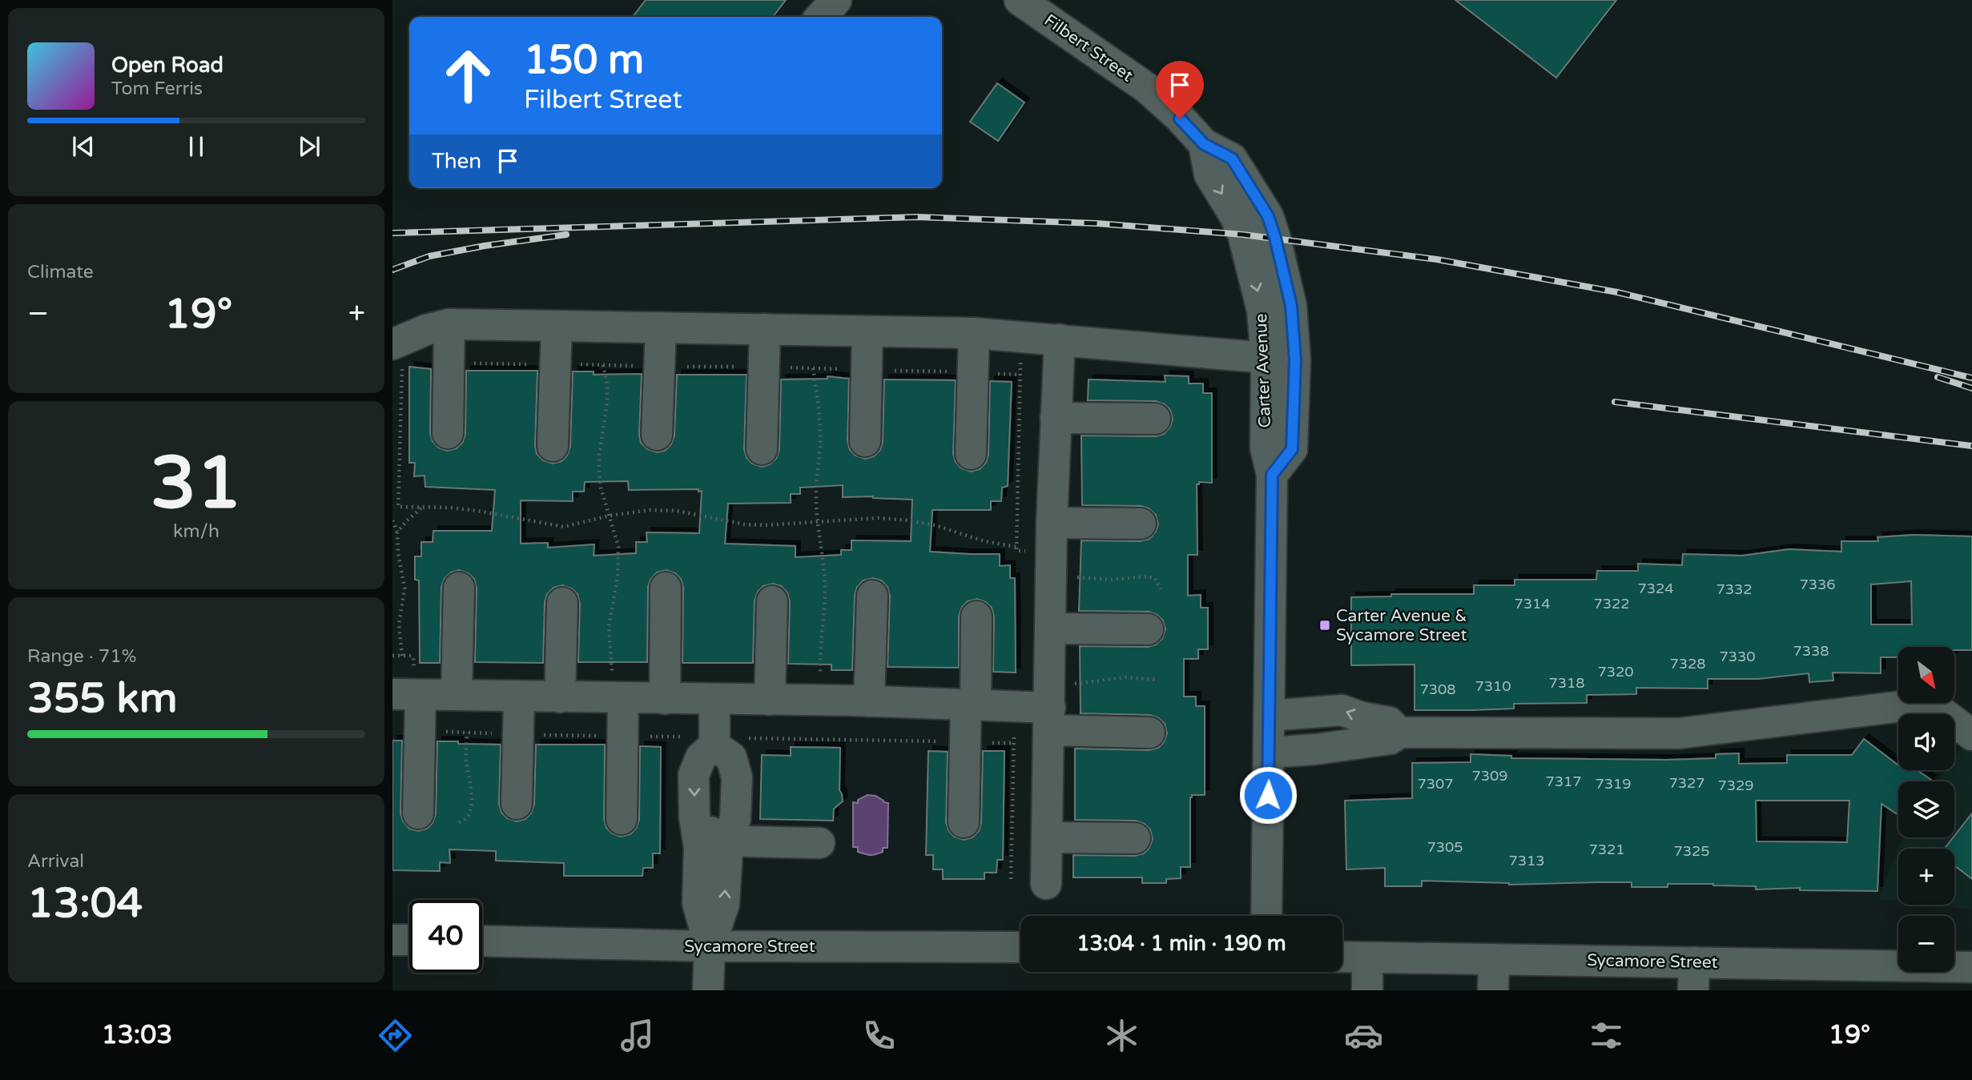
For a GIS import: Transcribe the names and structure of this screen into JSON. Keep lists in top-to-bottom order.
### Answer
{
  "streets": {
    "street": ["Filbert Street", "Carter Avenue", "Sycamore Street"]
  },
  "crossings": [
    ["Filbert Street", "Carter Avenue"]
  ],
  "places": {
    "transit": ["Carter Avenue & Sycamore Street"]
  },
  "house_numbers": [
    "7336",
    "7324",
    "7332",
    "7314",
    "7322",
    "7338",
    "7330",
    "7328",
    "7320",
    "7318",
    "7310",
    "7308",
    "7309",
    "7317",
    "7327",
    "7307",
    "7319",
    "7329",
    "7305",
    "7321",
    "7325",
    "7313"
  ],
  "north": "bottom right",
  "page": {
    "turn": ["150 m", "Filbert Street"],
    "song": ["Open Road", "Tom Ferris"],
    "then": "Then",
    "tile": [
      "Climate",
      ["31", "km/h"],
      ["Range · 71%", "355 km"],
      ["Arrival", "13:04"]
    ],
    "heat": ["−", "19°", "+"],
    "map_buttons": ["+", "−"],
    "limit": "40",
    "trip": "13:04 · 1 min · 190 m",
    "tabs": ["13:03", "19°"]
  }
}
